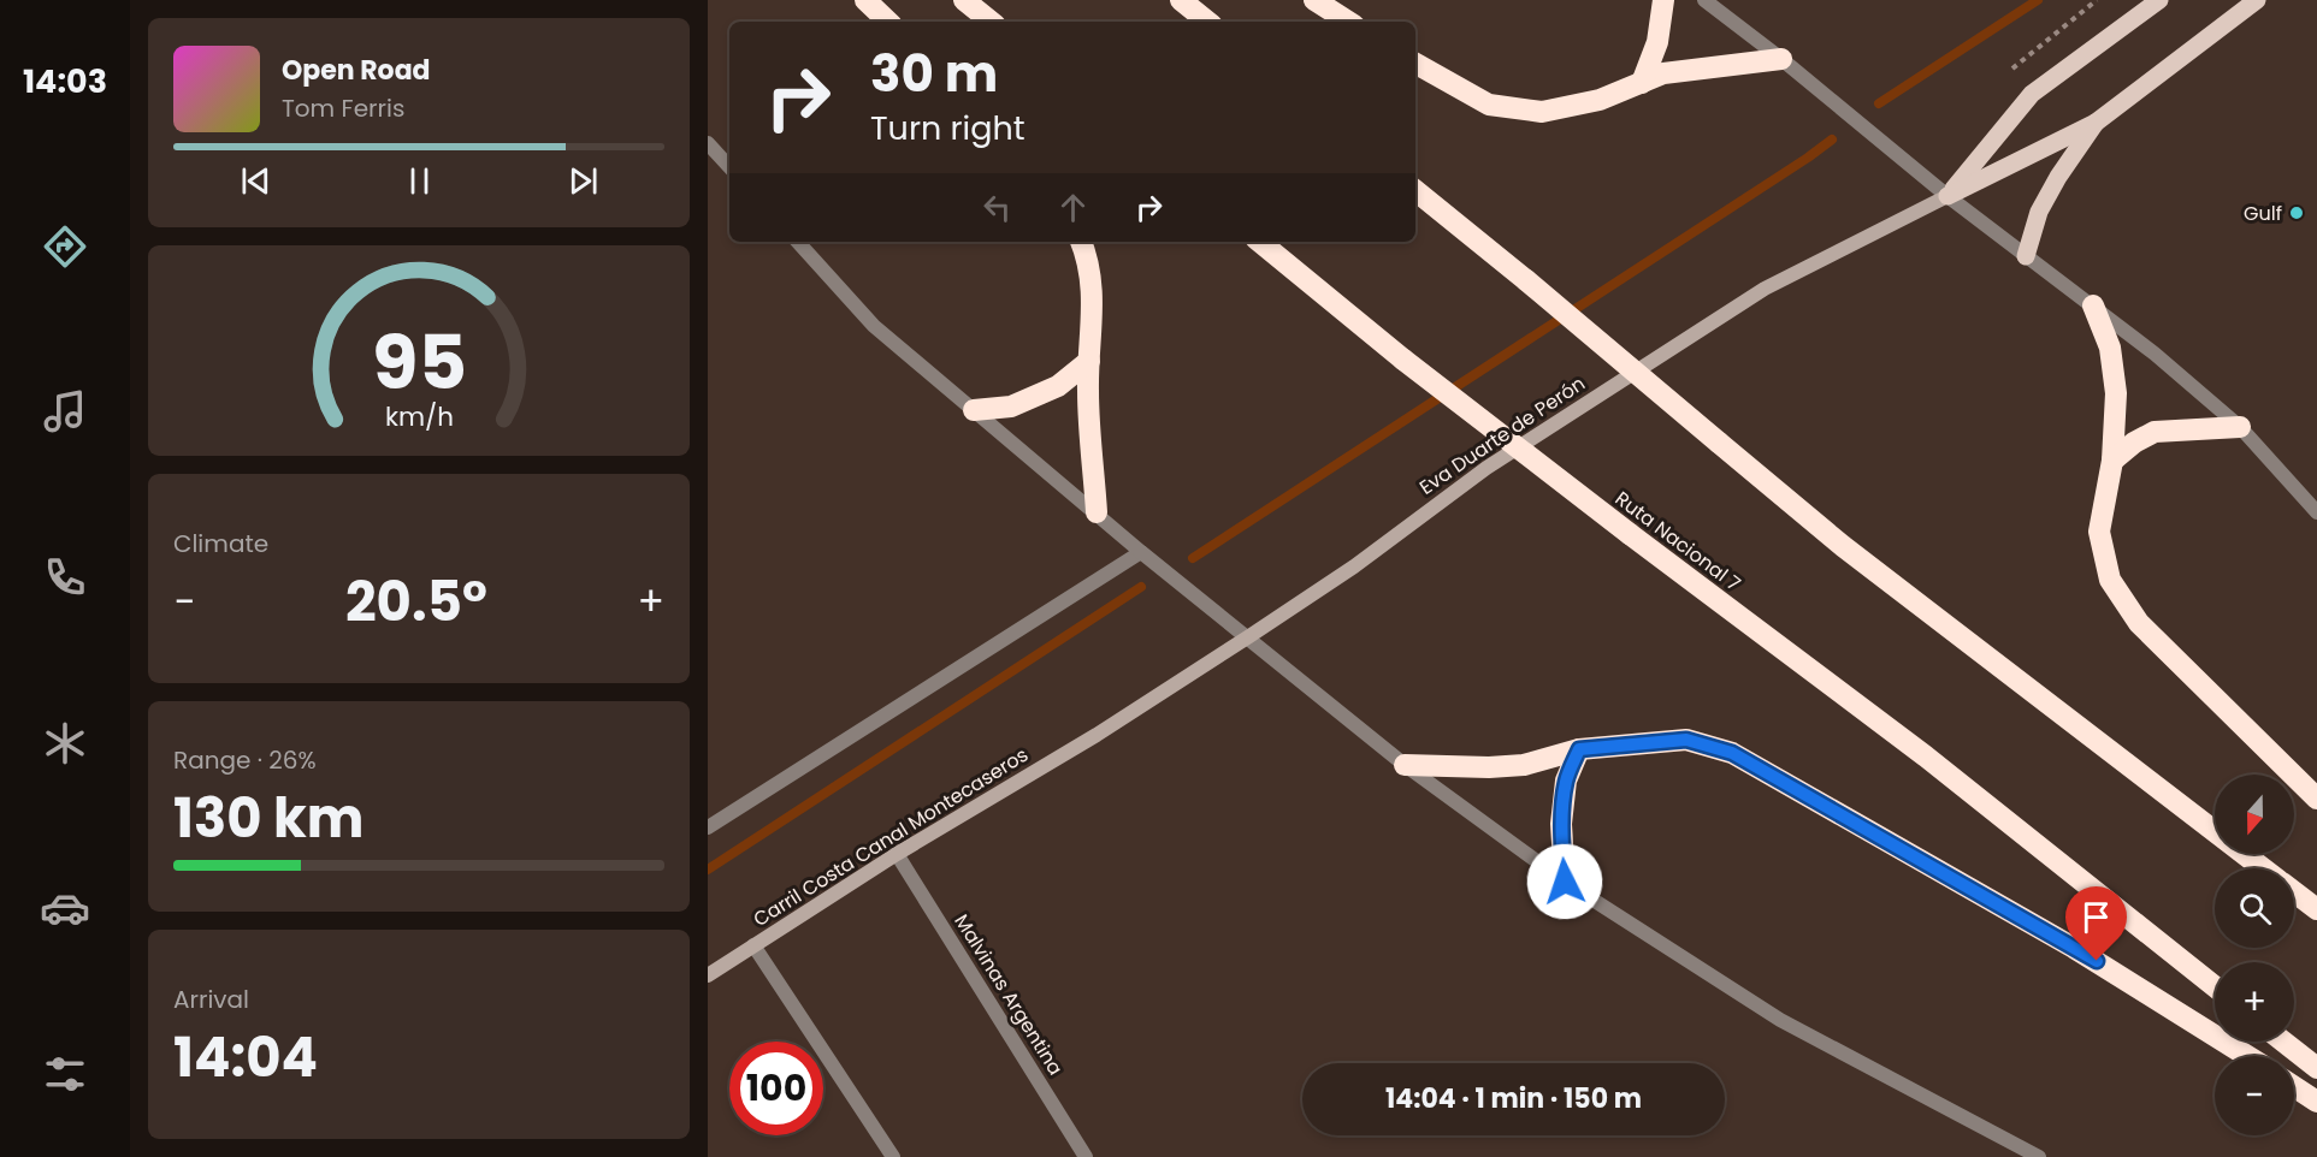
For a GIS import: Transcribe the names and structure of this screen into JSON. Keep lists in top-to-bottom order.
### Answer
{
  "streets": {
    "highway": ["Ruta Nacional 7"],
    "main road": ["Eva Duarte de Perón", "Carril Costa Canal Montecaseros"],
    "street": ["Malvinas Argentina"]
  },
  "crossings": [
    ["Eva Duarte de Perón", "Carril Costa Canal Montecaseros"],
    ["Carril Costa Canal Montecaseros", "Malvinas Argentina"]
  ],
  "places": ["Gulf"],
  "north": "bottom",
  "page": {
    "tabs": "14:03",
    "turn": ["30 m", "Turn right"],
    "song": ["Open Road", "Tom Ferris"],
    "tile": [
      "Climate",
      ["Range · 26%", "130 km"],
      ["Arrival", "14:04"]
    ],
    "heat": ["−", "20.5°", "+"],
    "map_buttons": ["+", "−"],
    "limit": "100",
    "trip": "14:04 · 1 min · 150 m",
    "gauge": ["95", "km/h"]
  }
}
